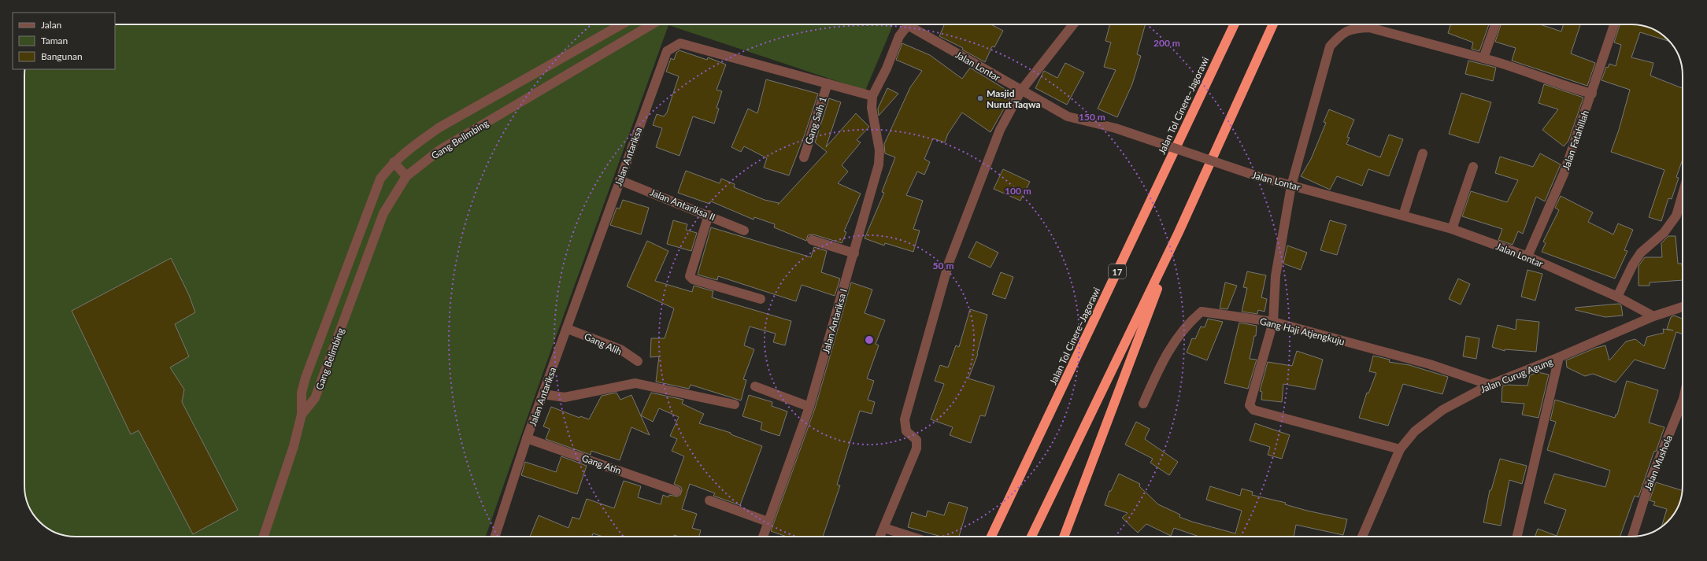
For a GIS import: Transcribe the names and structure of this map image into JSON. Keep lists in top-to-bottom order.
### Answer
{
  "streets": {
    "highway": ["Jalan Tol Cinere–Jagorawi", "17"],
    "street": [
      "Jalan Lontar",
      "Gang Saih 1",
      "Gang Belimbing",
      "Jalan Fatahillah",
      "Jalan Antariksa",
      "Jalan Antariksa II",
      "Jalan Antariksa I",
      "Gang Haji Atjengkuju",
      "Gang Alih",
      "Jalan Curug Agung",
      "Jalan Mushola",
      "Gang Atin"
    ]
  },
  "crossings": [
    ["Jalan Lontar", "Jalan Fatahillah"],
    ["Jalan Lontar", "Jalan Curug Agung"],
    ["Gang Saih 1", "Jalan Antariksa"],
    ["Jalan Antariksa", "Jalan Antariksa II"],
    ["Jalan Antariksa", "Jalan Antariksa I"],
    ["Jalan Antariksa", "Gang Alih"],
    ["Jalan Antariksa", "Gang Atin"],
    ["Gang Haji Atjengkuju", "Jalan Curug Agung"]
  ],
  "places": ["Masjid Nurut Taqwa"],
  "legend": ["Jalan", "Taman", "Bangunan"],
  "rings": [
    "200 m",
    "150 m",
    "100 m",
    "50 m"
  ]
}
